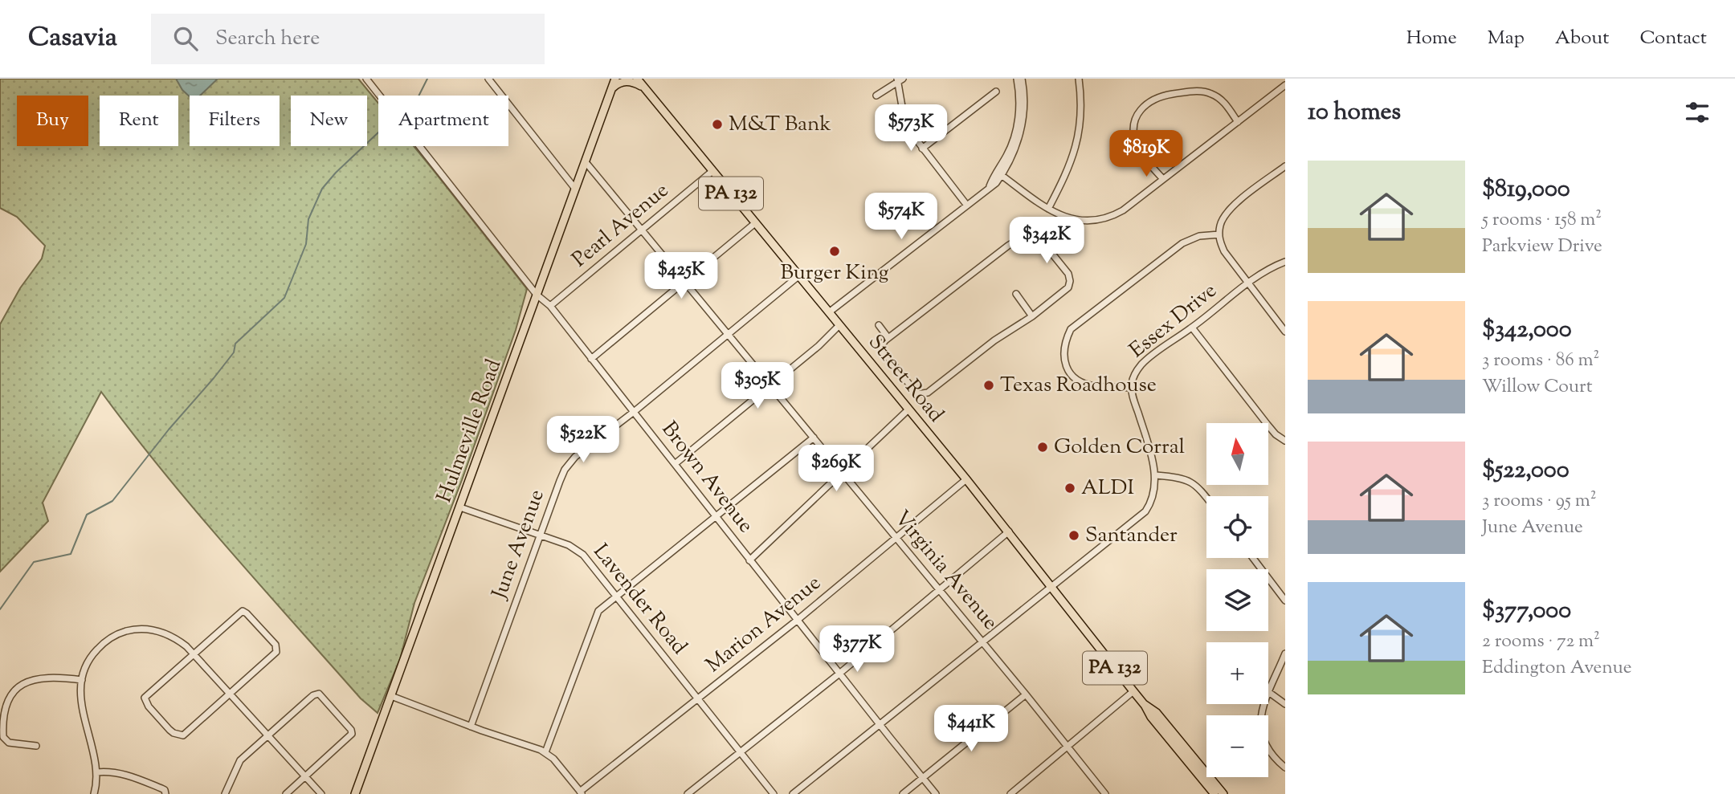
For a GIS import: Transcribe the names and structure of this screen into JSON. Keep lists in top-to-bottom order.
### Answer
{
  "streets": {
    "main road": ["PA 132", "Street Road", "Hulmeville Road"],
    "street": [
      "Pearl Avenue",
      "Essex Drive",
      "Brown Avenue",
      "June Avenue",
      "Virginia Avenue",
      "Lavender Road",
      "Marion Avenue"
    ]
  },
  "crossings": [
    ["Pearl Avenue", "Street Road"],
    ["Pearl Avenue", "Brown Avenue"],
    ["Pearl Avenue", "Virginia Avenue"],
    ["Essex Drive", "Street Road"],
    ["Essex Drive", "Brown Avenue"],
    ["Essex Drive", "Virginia Avenue"],
    ["Street Road", "June Avenue"],
    ["Street Road", "Marion Avenue"],
    ["Hulmeville Road", "Brown Avenue"],
    ["Hulmeville Road", "Virginia Avenue"],
    ["Hulmeville Road", "Lavender Road"],
    ["Brown Avenue", "June Avenue"],
    ["Brown Avenue", "Marion Avenue"],
    ["June Avenue", "Virginia Avenue"],
    ["June Avenue", "Lavender Road"],
    ["Virginia Avenue", "Marion Avenue"],
    ["Lavender Road", "Marion Avenue"]
  ],
  "places": [
    "M&T Bank",
    "Burger King",
    "Texas Roadhouse",
    "Golden Corral",
    "ALDI",
    "Santander"
  ],
  "north": "top",
  "page": {
    "header": "Casavia",
    "search": "Search here",
    "nav": [
      "Home",
      "Map",
      "About",
      "Contact"
    ],
    "heading": "10 homes",
    "chip": [
      "Buy",
      "Rent",
      "Filters",
      "New",
      "Apartment"
    ],
    "price": [
      "$573K",
      "$819K",
      "$574K",
      "$342K",
      "$425K",
      "$305K",
      "$522K",
      "$269K",
      "$377K",
      "$441K"
    ],
    "list": [
      {
        "name": "$819,000",
        "note": "5 rooms · 158 m² · Parkview Drive"
      },
      {
        "name": "$342,000",
        "note": "3 rooms · 86 m² · Willow Court"
      },
      {
        "name": "$522,000",
        "note": "3 rooms · 95 m² · June Avenue"
      },
      {
        "name": "$377,000",
        "note": "2 rooms · 72 m² · Eddington Avenue"
      }
    ],
    "map_buttons": ["+", "−"]
  }
}
